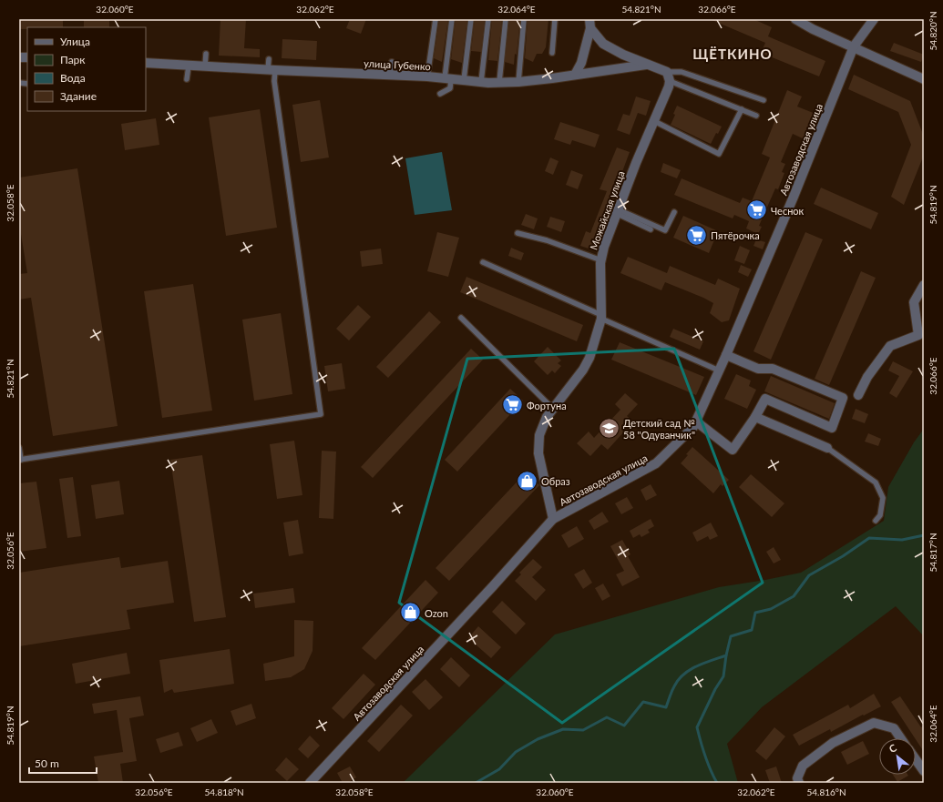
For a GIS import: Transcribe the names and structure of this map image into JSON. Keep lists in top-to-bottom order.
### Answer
{
  "streets": {
    "street": ["улица Губенко", "Автозаводская улица", "Можайская улица"]
  },
  "crossings": [
    ["Автозаводская улица", "Можайская улица"]
  ],
  "districts": ["ЩЁТКИНО"],
  "places": {
    "supermarket": ["Чеснок", "Пятёрочка", "Фортуна"],
    "school or university": ["Детский сад № 58 \"Одуванчик\""],
    "shop": ["Образ", "Ozon"]
  },
  "legend": [
    "Улица",
    "Парк",
    "Вода",
    "Здание"
  ],
  "scale_bar": "50 m",
  "north": "top left",
  "coordinates": [
    "32.060°E",
    "32.062°E",
    "32.064°E",
    "54.821°N",
    "32.066°E",
    "54.820°N",
    "32.058°E",
    "54.819°N",
    "32.056°E",
    "54.817°N",
    "54.818°N",
    "54.816°N"
  ]
}
